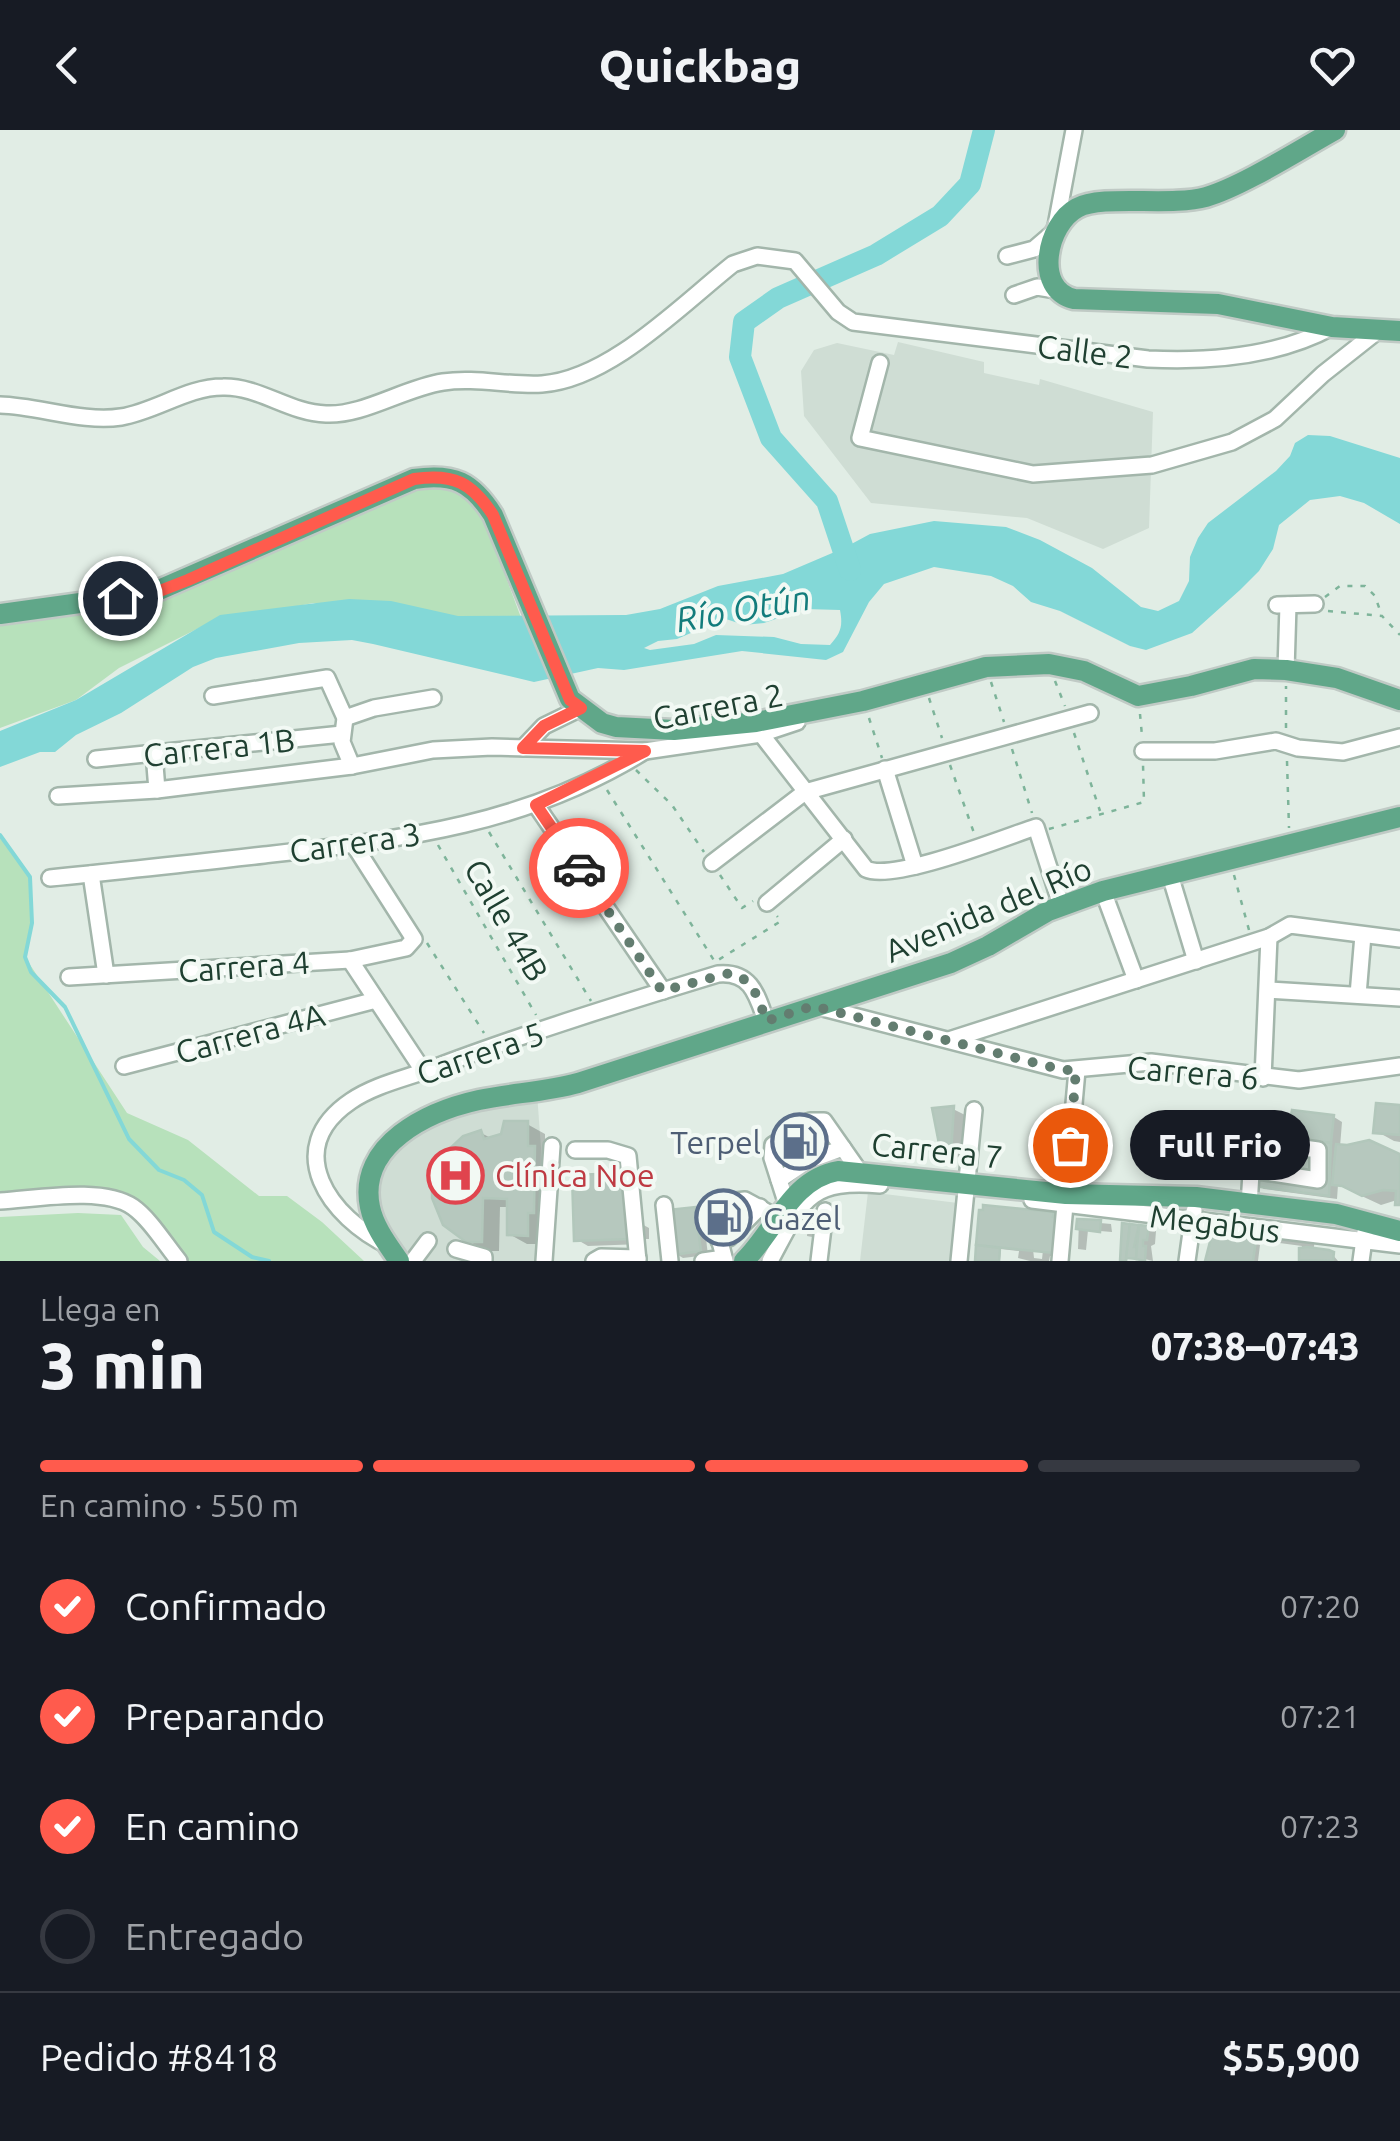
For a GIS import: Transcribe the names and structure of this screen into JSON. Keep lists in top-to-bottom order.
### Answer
{
  "streets": {
    "main road": ["Carrera 2", "Avenida del Río", "Carrera 7"],
    "street": [
      "Calle 2",
      "Carrera 1B",
      "Carrera 3",
      "Carrera 4",
      "Carrera 4A",
      "Carrera 5",
      "Carrera 6",
      "Megabus"
    ],
    "path": ["Calle 44B"]
  },
  "crossings": [
    ["Carrera 2", "Carrera 3"],
    ["Carrera 3", "Calle 44B"],
    ["Avenida del Río", "Carrera 5"],
    ["Avenida del Río", "Carrera 6"],
    ["Calle 44B", "Carrera 5"],
    ["Carrera 7", "Megabus"]
  ],
  "water": ["Río Otún"],
  "places": {
    "fuel station": ["Terpel", "Gazel"],
    "other": ["Full Frio"],
    "hospital": ["Clínica Noe"]
  },
  "page": {
    "header": "Quickbag",
    "bubble": "Full Frio",
    "heading": ["3 min", "Llega en", "07:38–07:43"],
    "panel": ["Pedido #8418", "$55,900"],
    "bar": "En camino · 550 m",
    "list": [
      ["Confirmado", "07:20"],
      ["Preparando", "07:21"],
      ["En camino", "07:23"],
      "Entregado"
    ]
  }
}
